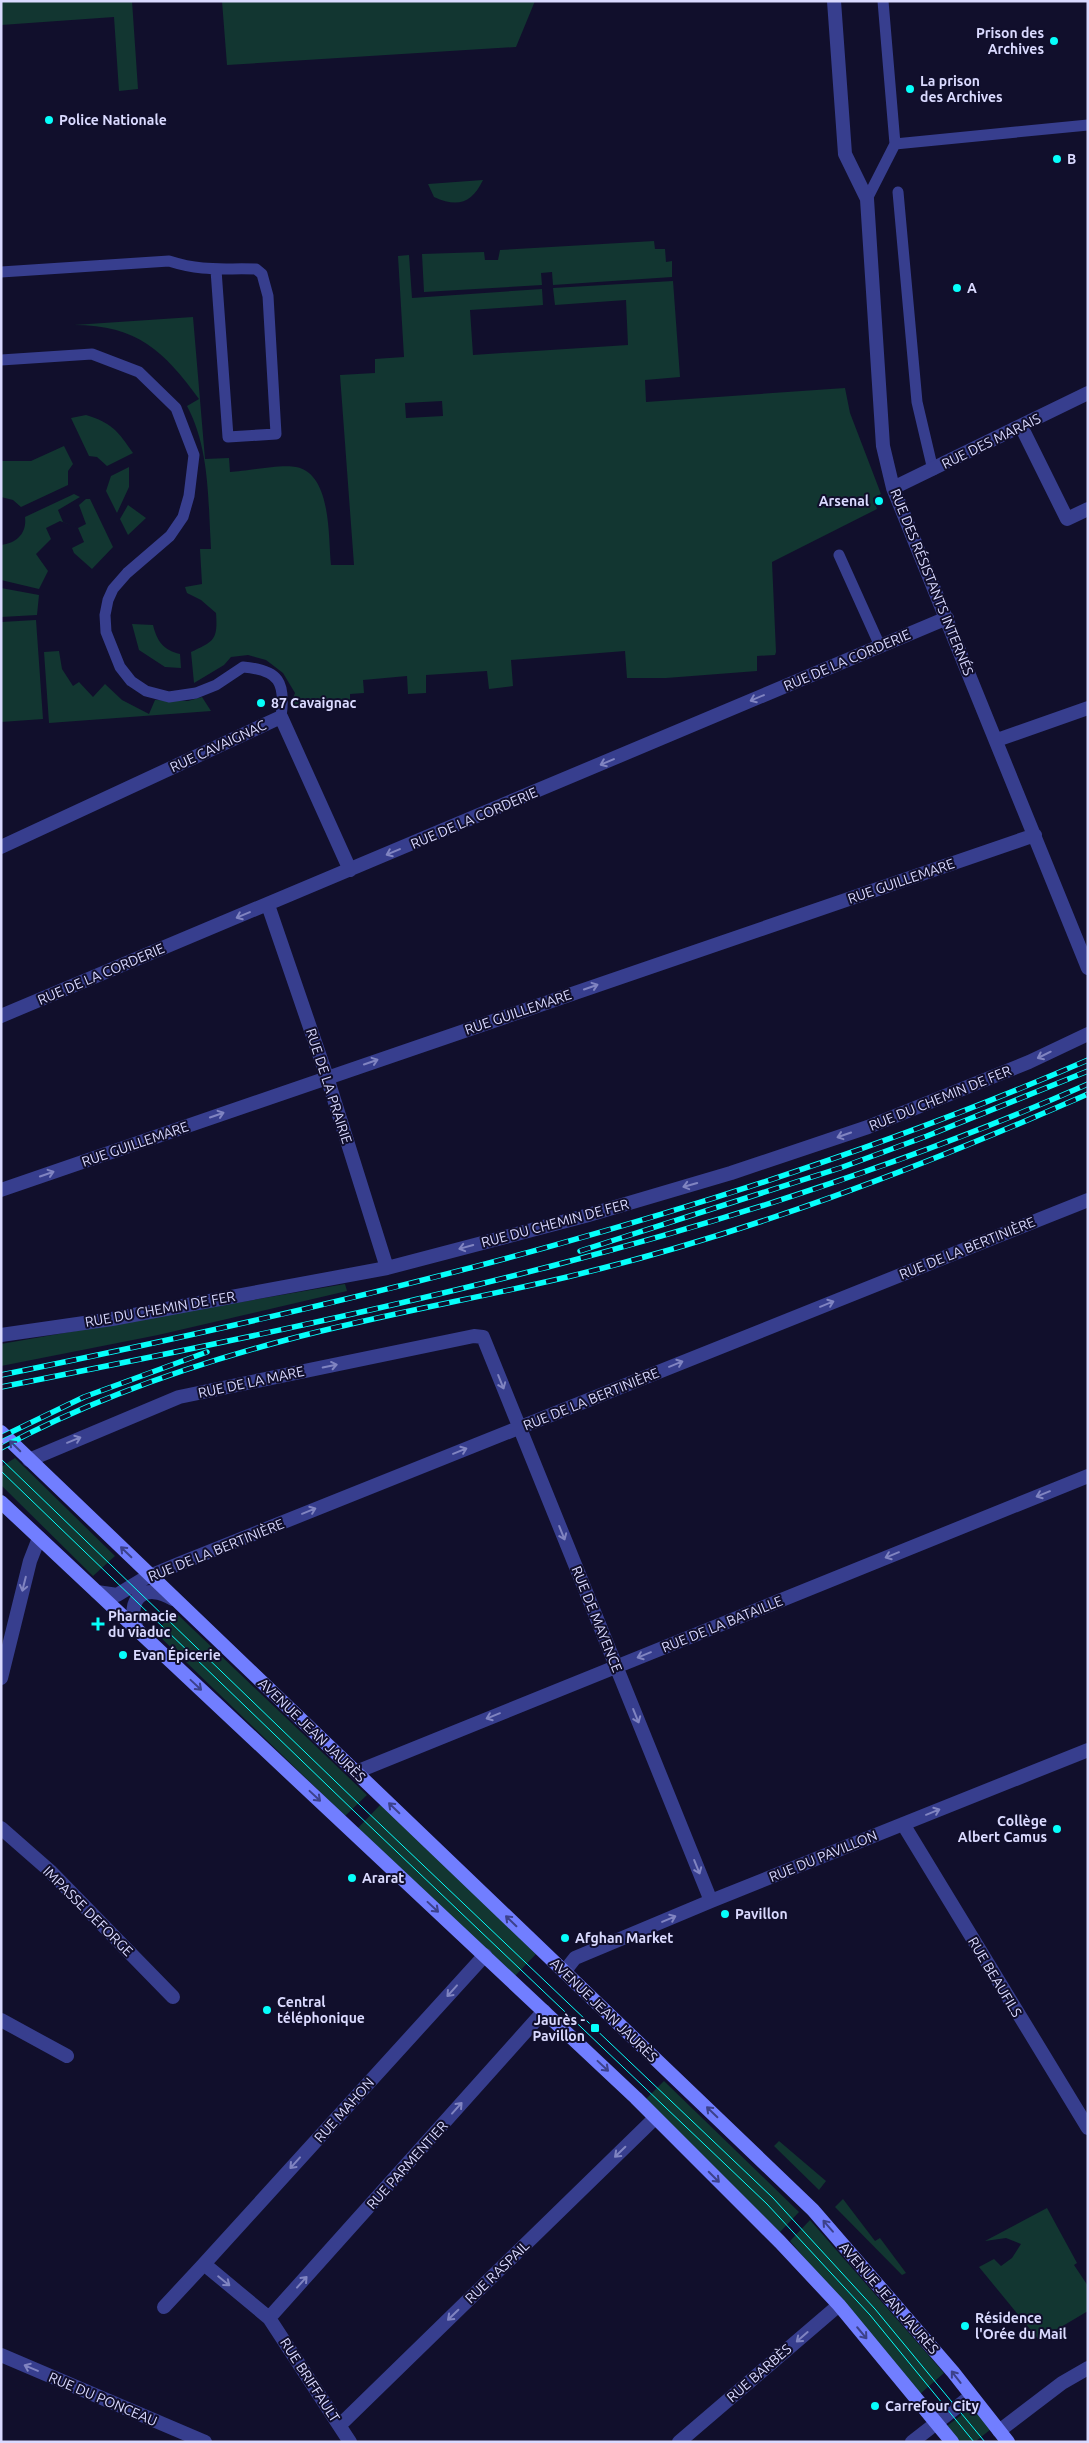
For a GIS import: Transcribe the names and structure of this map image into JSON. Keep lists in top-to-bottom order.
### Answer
{
  "streets": {
    "main road": ["AVENUE JEAN JAURÈS"],
    "street": [
      "RUE DES MARAIS",
      "RUE DES RÉSISTANTS INTERNÉS",
      "RUE DE LA CORDERIE",
      "RUE CAVAIGNAC",
      "RUE GUILLEMARE",
      "RUE DE LA PRAIRIE",
      "RUE DU CHEMIN DE FER",
      "RUE DE LA BERTINIÈRE",
      "RUE DE LA MARE",
      "RUE DE MAYENCE",
      "RUE DE LA BATAILLE",
      "RUE DU PAVILLON",
      "IMPASSE DEFORGE",
      "RUE BEAUFILS",
      "RUE MAHON",
      "RUE PARMENTIER",
      "RUE RASPAIL",
      "RUE BARBÈS",
      "RUE BRIFFAULT",
      "RUE DU PONCEAU"
    ]
  },
  "crossings": [
    ["RUE DES MARAIS", "RUE DES RÉSISTANTS INTERNÉS"],
    ["RUE DES RÉSISTANTS INTERNÉS", "RUE DE LA CORDERIE"],
    ["RUE DES RÉSISTANTS INTERNÉS", "RUE GUILLEMARE"],
    ["RUE DE LA CORDERIE", "RUE CAVAIGNAC"],
    ["RUE DE LA CORDERIE", "RUE DE LA PRAIRIE"],
    ["RUE GUILLEMARE", "RUE DE LA PRAIRIE"],
    ["RUE DE LA PRAIRIE", "RUE DU CHEMIN DE FER"],
    ["RUE DE LA BERTINIÈRE", "RUE DE MAYENCE"],
    ["RUE DE LA BERTINIÈRE", "AVENUE JEAN JAURÈS"],
    ["RUE DE LA MARE", "RUE DE MAYENCE"],
    ["RUE DE LA MARE", "AVENUE JEAN JAURÈS"],
    ["RUE DE MAYENCE", "RUE DE LA BATAILLE"],
    ["RUE DE MAYENCE", "RUE DU PAVILLON"],
    ["RUE DE LA BATAILLE", "AVENUE JEAN JAURÈS"],
    ["AVENUE JEAN JAURÈS", "RUE DU PAVILLON"],
    ["RUE DU PAVILLON", "RUE BEAUFILS"],
    ["RUE PARMENTIER", "RUE BRIFFAULT"],
    ["RUE RASPAIL", "RUE BRIFFAULT"]
  ],
  "one_way": [
    "RUE DE LA CORDERIE",
    "RUE GUILLEMARE",
    "RUE DU CHEMIN DE FER",
    "RUE DE LA BERTINIÈRE",
    "RUE DE LA MARE",
    "RUE DE MAYENCE",
    "RUE DE LA BATAILLE",
    "RUE DU PAVILLON",
    "RUE MAHON",
    "RUE PARMENTIER",
    "RUE RASPAIL",
    "RUE BARBÈS",
    "RUE DU PONCEAU"
  ],
  "places": {
    "other": [
      "Prison des Archives",
      "La prison des Archives",
      "Police Nationale",
      "B",
      "A",
      "Arsenal",
      "87 Cavaignac",
      "Evan Épicerie",
      "Collège Albert Camus",
      "Ararat",
      "Pavillon",
      "Afghan Market",
      "Central téléphonique",
      "Résidence l'Orée du Mail",
      "Carrefour City"
    ],
    "health": ["Pharmacie du viaduc"],
    "transit": ["Jaurès - Pavillon"]
  }
}
